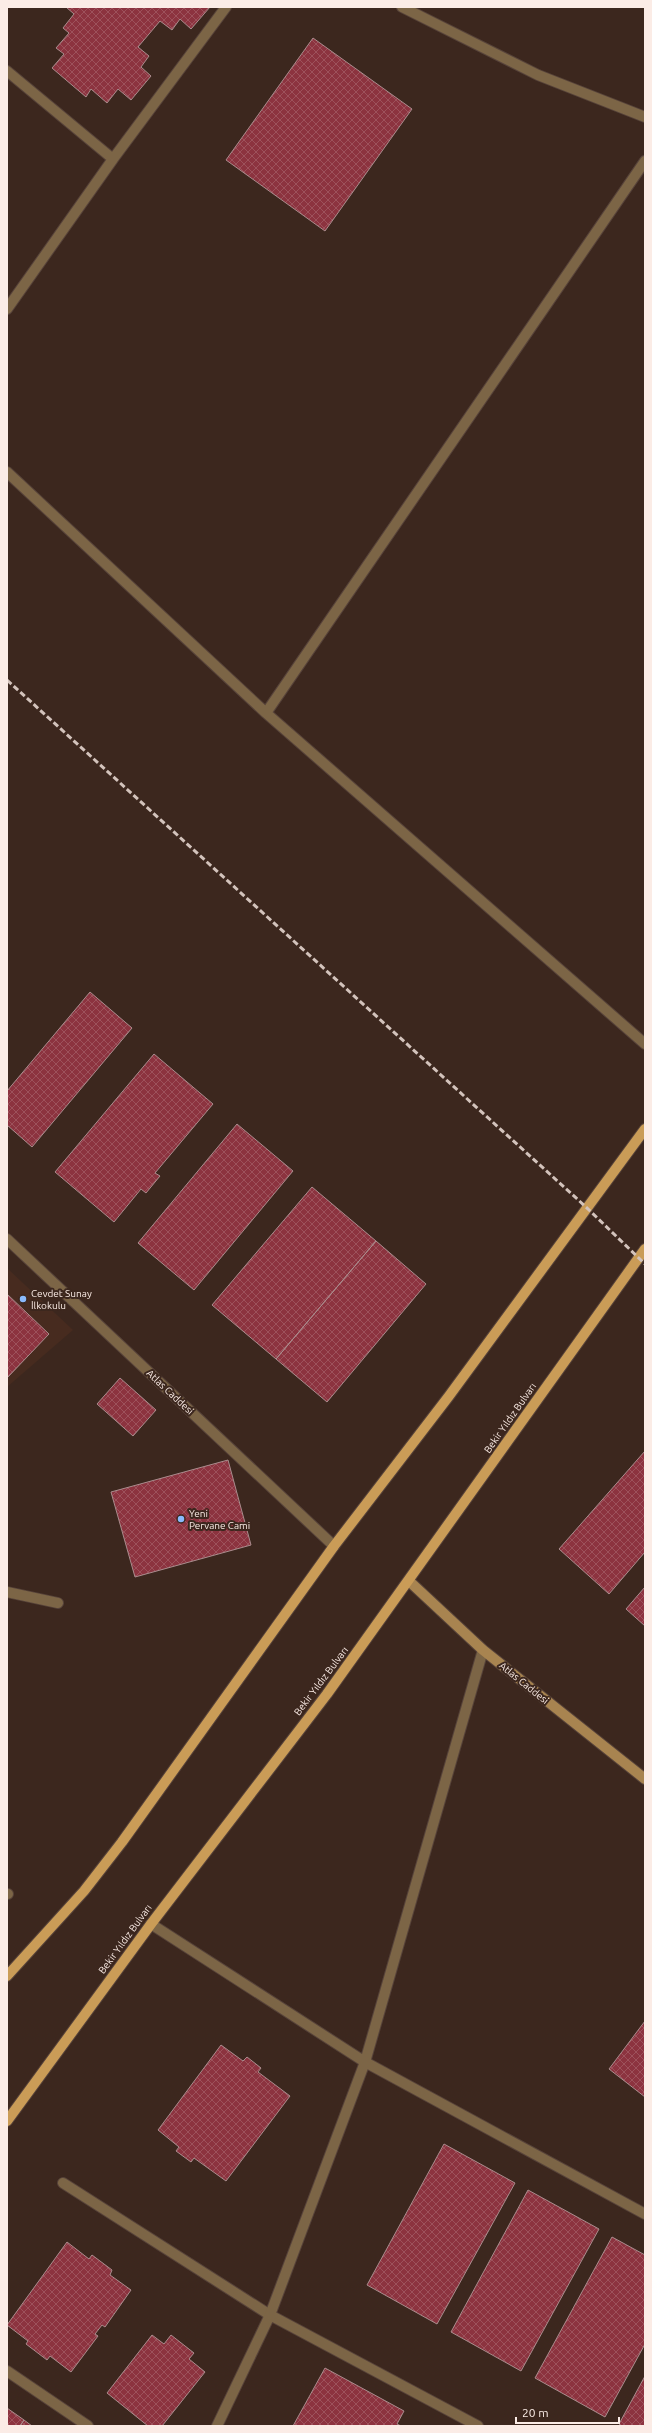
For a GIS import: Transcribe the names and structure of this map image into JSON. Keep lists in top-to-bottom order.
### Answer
{
  "streets": {
    "main road": ["Bekir Yıldız Bulvarı"],
    "street": ["Atlas Caddesi"]
  },
  "crossings": [
    ["Atlas Caddesi", "Bekir Yıldız Bulvarı"]
  ],
  "places": ["Cevdet Sunay İlkokulu", "Yeni Pervane Cami"],
  "scale_bar": "20 m"
}
